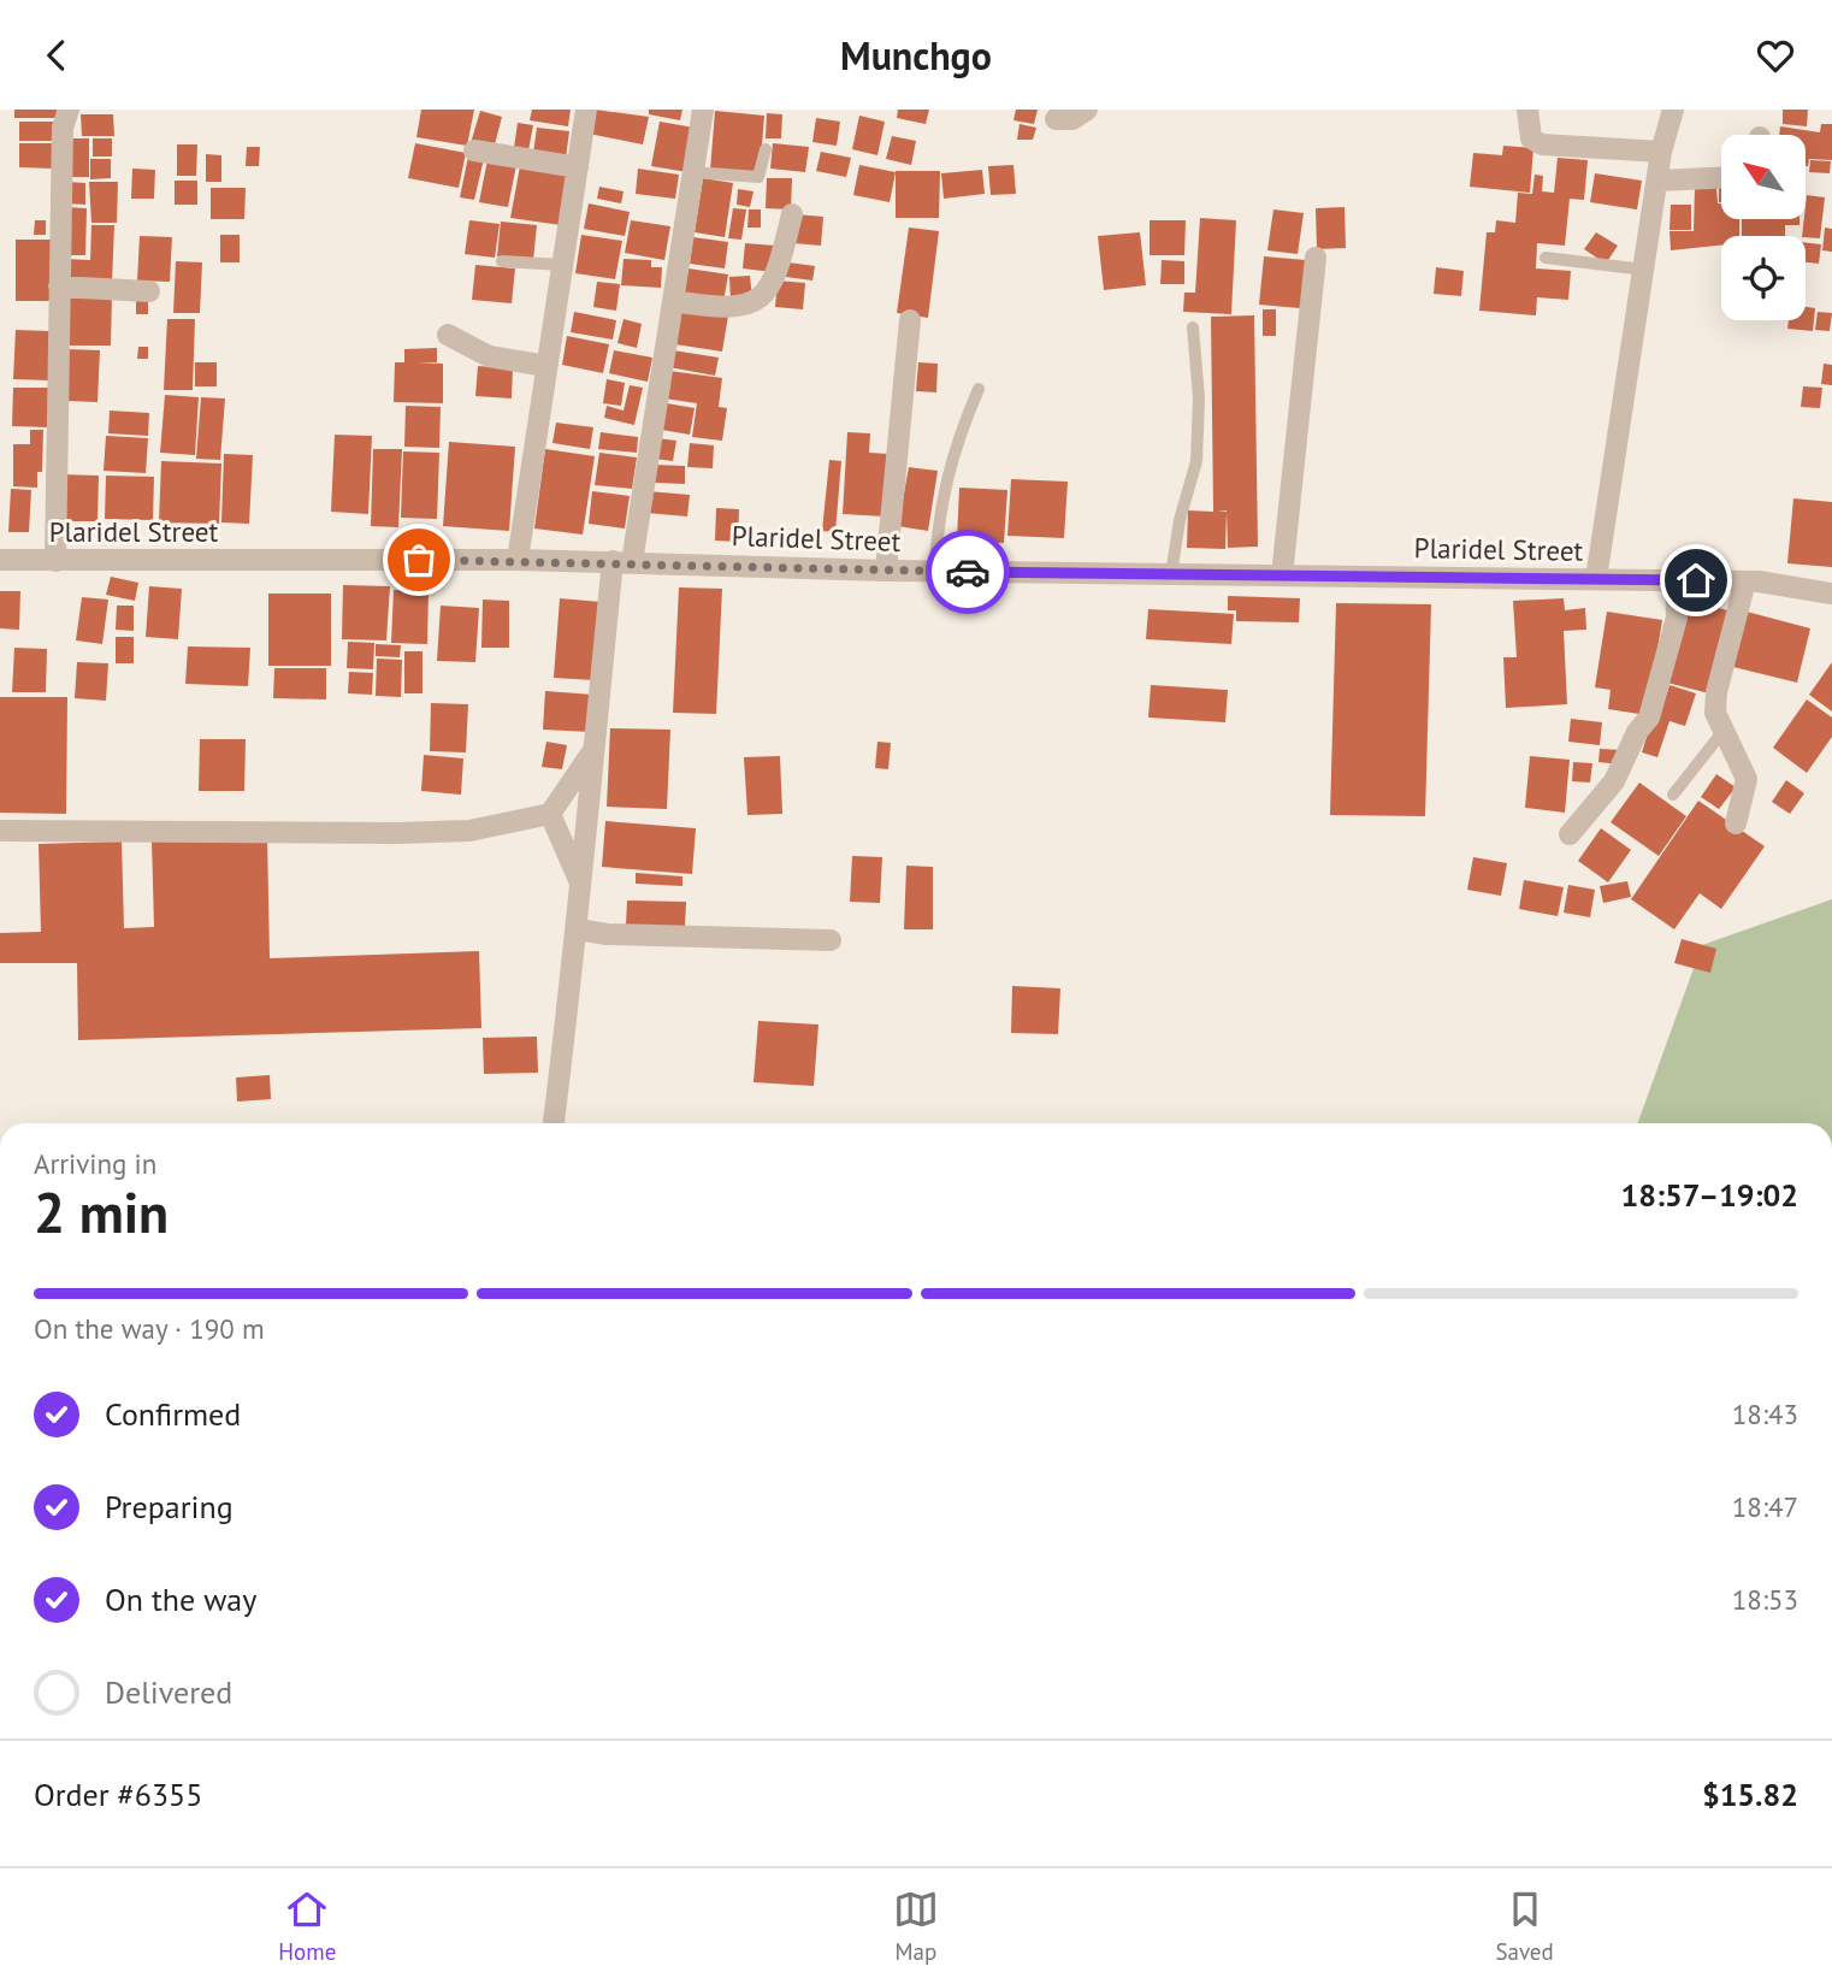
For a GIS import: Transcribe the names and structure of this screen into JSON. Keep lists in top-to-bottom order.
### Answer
{
  "streets": {
    "street": ["Plaridel Street"]
  },
  "north": "top left",
  "page": {
    "header": "Munchgo",
    "heading": ["2 min", "Arriving in", "18:57–19:02"],
    "panel": ["Order #6355", "$15.82"],
    "bar": "On the way · 190 m",
    "list": [
      ["Confirmed", "18:43"],
      ["Preparing", "18:47"],
      ["On the way", "18:53"],
      "Delivered"
    ],
    "tabs": ["Home", "Map", "Saved"]
  }
}
